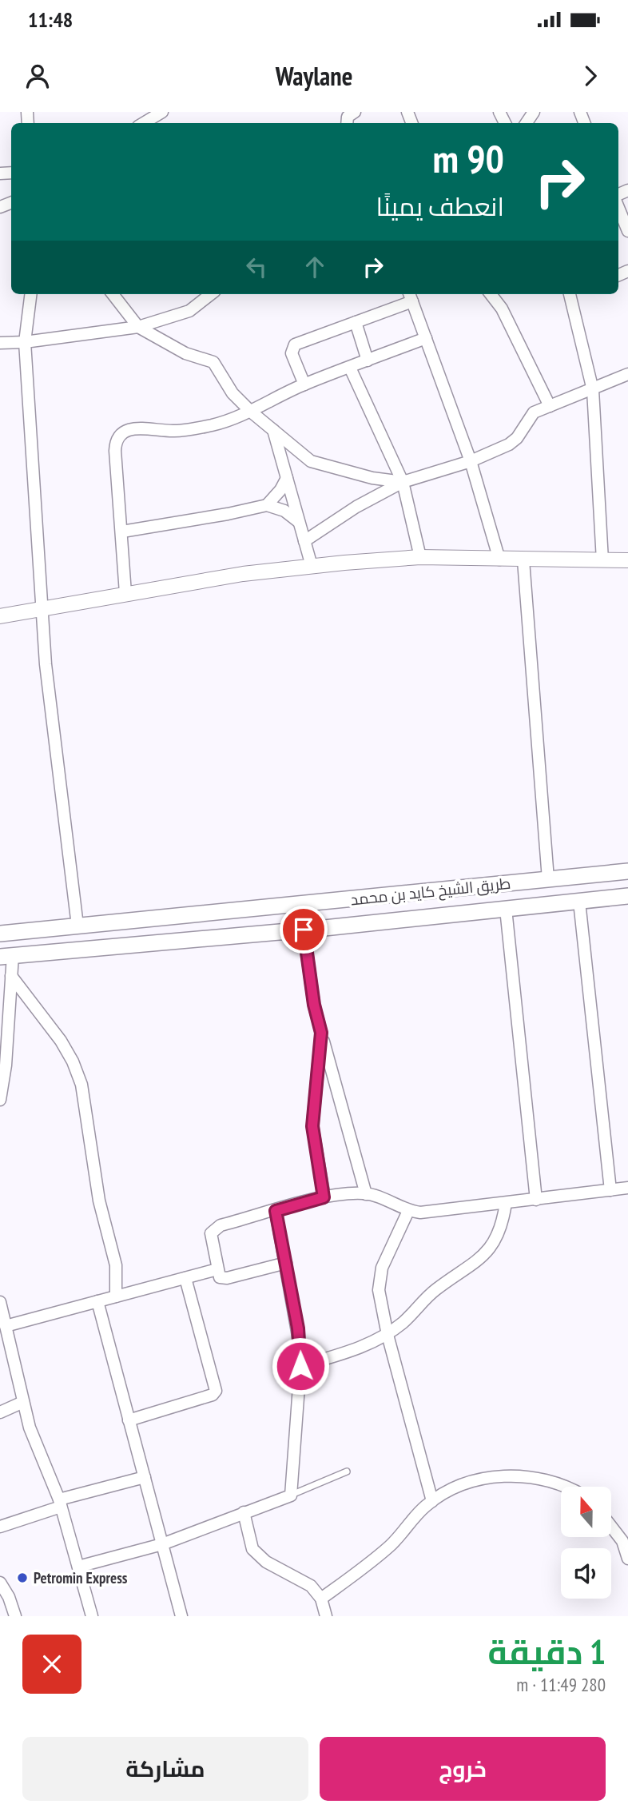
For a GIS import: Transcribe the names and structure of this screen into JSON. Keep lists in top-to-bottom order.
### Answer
{
  "streets": {
    "main road": ["طريق الشيخ كايد بن محمد"]
  },
  "places": ["Petromin Express"],
  "north": "top",
  "page": {
    "status": "11:48",
    "header": "Waylane",
    "turn": ["90 m", "انعطف يمينًا"],
    "heading": ["1 دقيقة", "280 m · 11:49"],
    "buttons": ["خروج", "مشاركة"]
  }
}
